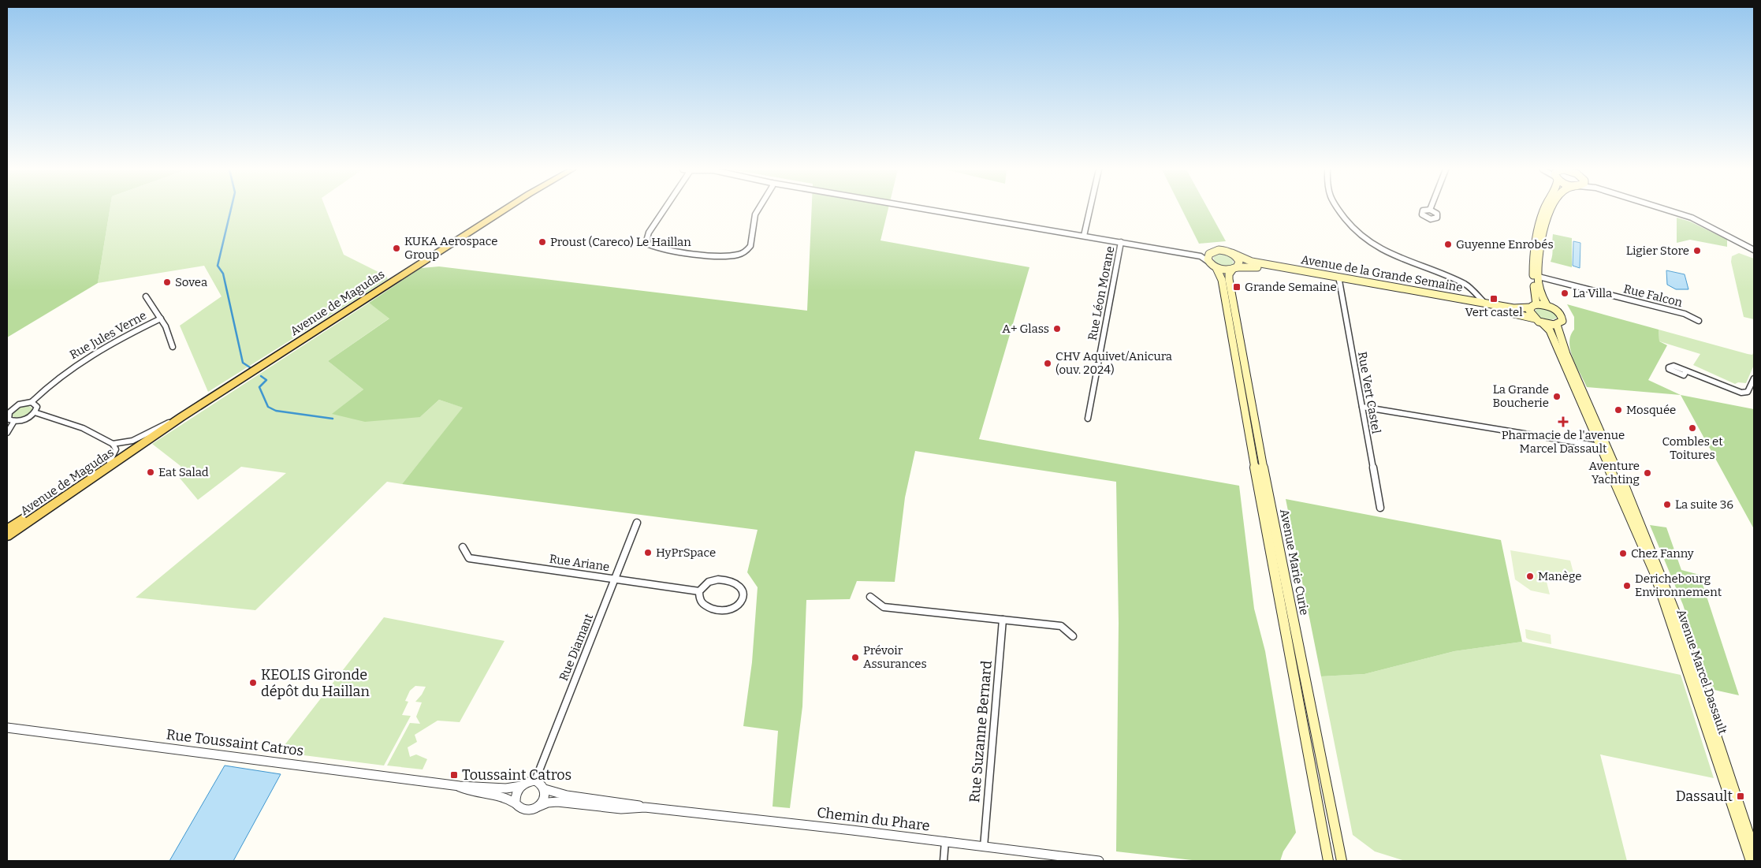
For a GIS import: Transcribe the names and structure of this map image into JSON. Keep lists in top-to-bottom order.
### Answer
{
  "streets": {
    "main road": [
      "Avenue de la Grande Semaine",
      "Avenue de Magudas",
      "Avenue Marie Curie",
      "Avenue Marcel Dassault"
    ],
    "street": [
      "Rue Léon Morane",
      "Rue Falcon",
      "Rue Jules Verne",
      "Rue Vert Castel",
      "Rue Ariane",
      "Rue Diamant",
      "Rue Suzanne Bernard",
      "Rue Toussaint Catros",
      "Chemin du Phare"
    ]
  },
  "crossings": [
    ["Avenue de la Grande Semaine", "Rue Vert Castel"],
    ["Avenue de la Grande Semaine", "Avenue Marie Curie"],
    ["Avenue de la Grande Semaine", "Avenue Marcel Dassault"],
    ["Rue Ariane", "Rue Diamant"],
    ["Rue Diamant", "Rue Toussaint Catros"],
    ["Rue Diamant", "Chemin du Phare"],
    ["Rue Suzanne Bernard", "Chemin du Phare"],
    ["Rue Toussaint Catros", "Chemin du Phare"]
  ],
  "places": {
    "other": [
      "Proust (Careco) Le Haillan",
      "Guyenne Enrobés",
      "KUKA Aerospace Group",
      "Ligier Store",
      "Sovea",
      "La Villa",
      "A+ Glass",
      "CHV Aquivet/Anicura (ouv. 2024)",
      "La Grande Boucherie",
      "Mosquée",
      "Combles et Toitures",
      "Eat Salad",
      "Aventure Yachting",
      "La suite 36",
      "HyPrSpace",
      "Chez Fanny",
      "Manège",
      "Derichebourg Environnement",
      "Prévoir Assurances",
      "KEOLIS Gironde dépôt du Haillan"
    ],
    "transit": [
      "Grande Semaine",
      "Vert castel",
      "Toussaint Catros",
      "Dassault"
    ],
    "health": ["Pharmacie de l'avenue Marcel Dassault"]
  }
}
